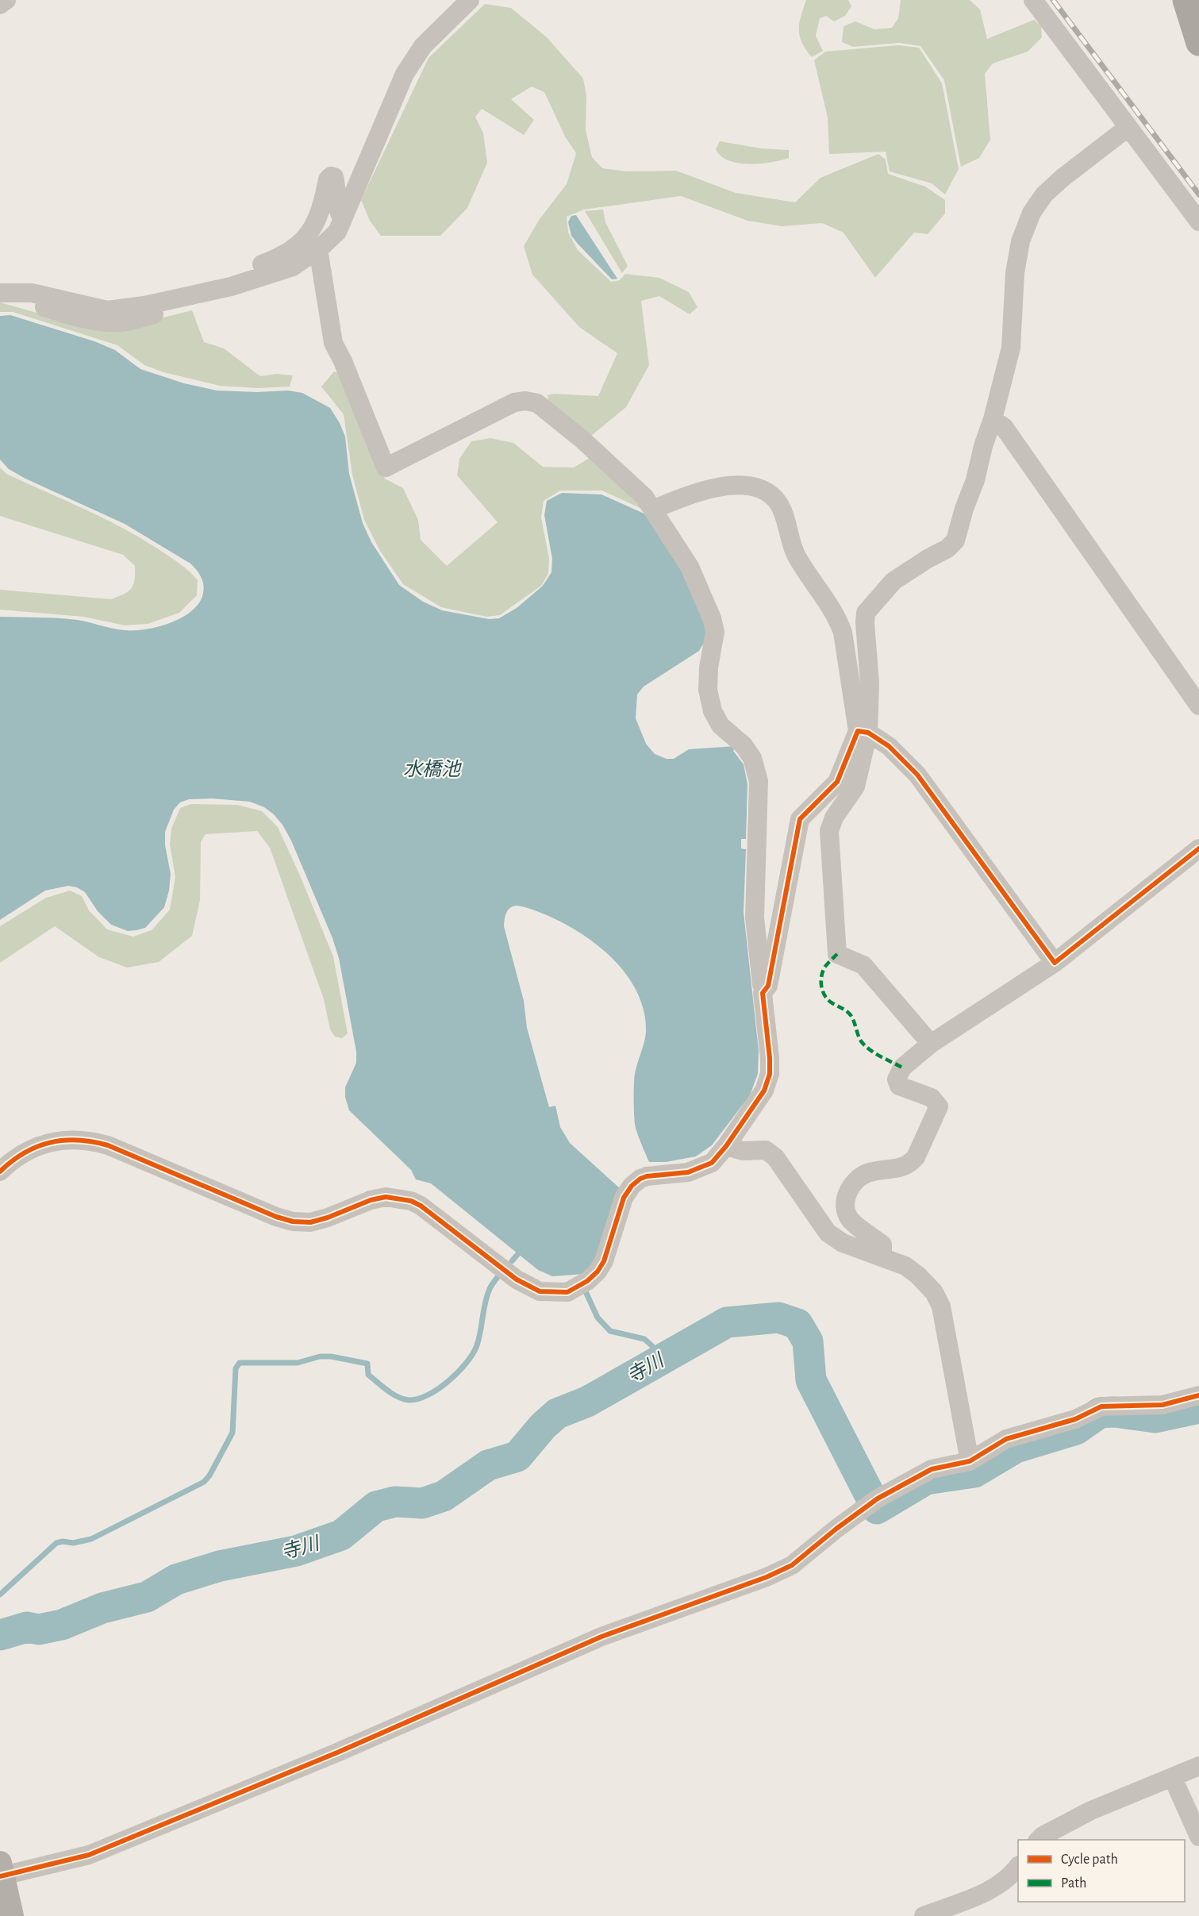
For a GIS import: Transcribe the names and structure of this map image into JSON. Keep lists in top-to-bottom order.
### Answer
{
  "water": ["水橋池", "寺川"],
  "legend": ["Cycle path", "Path"]
}
